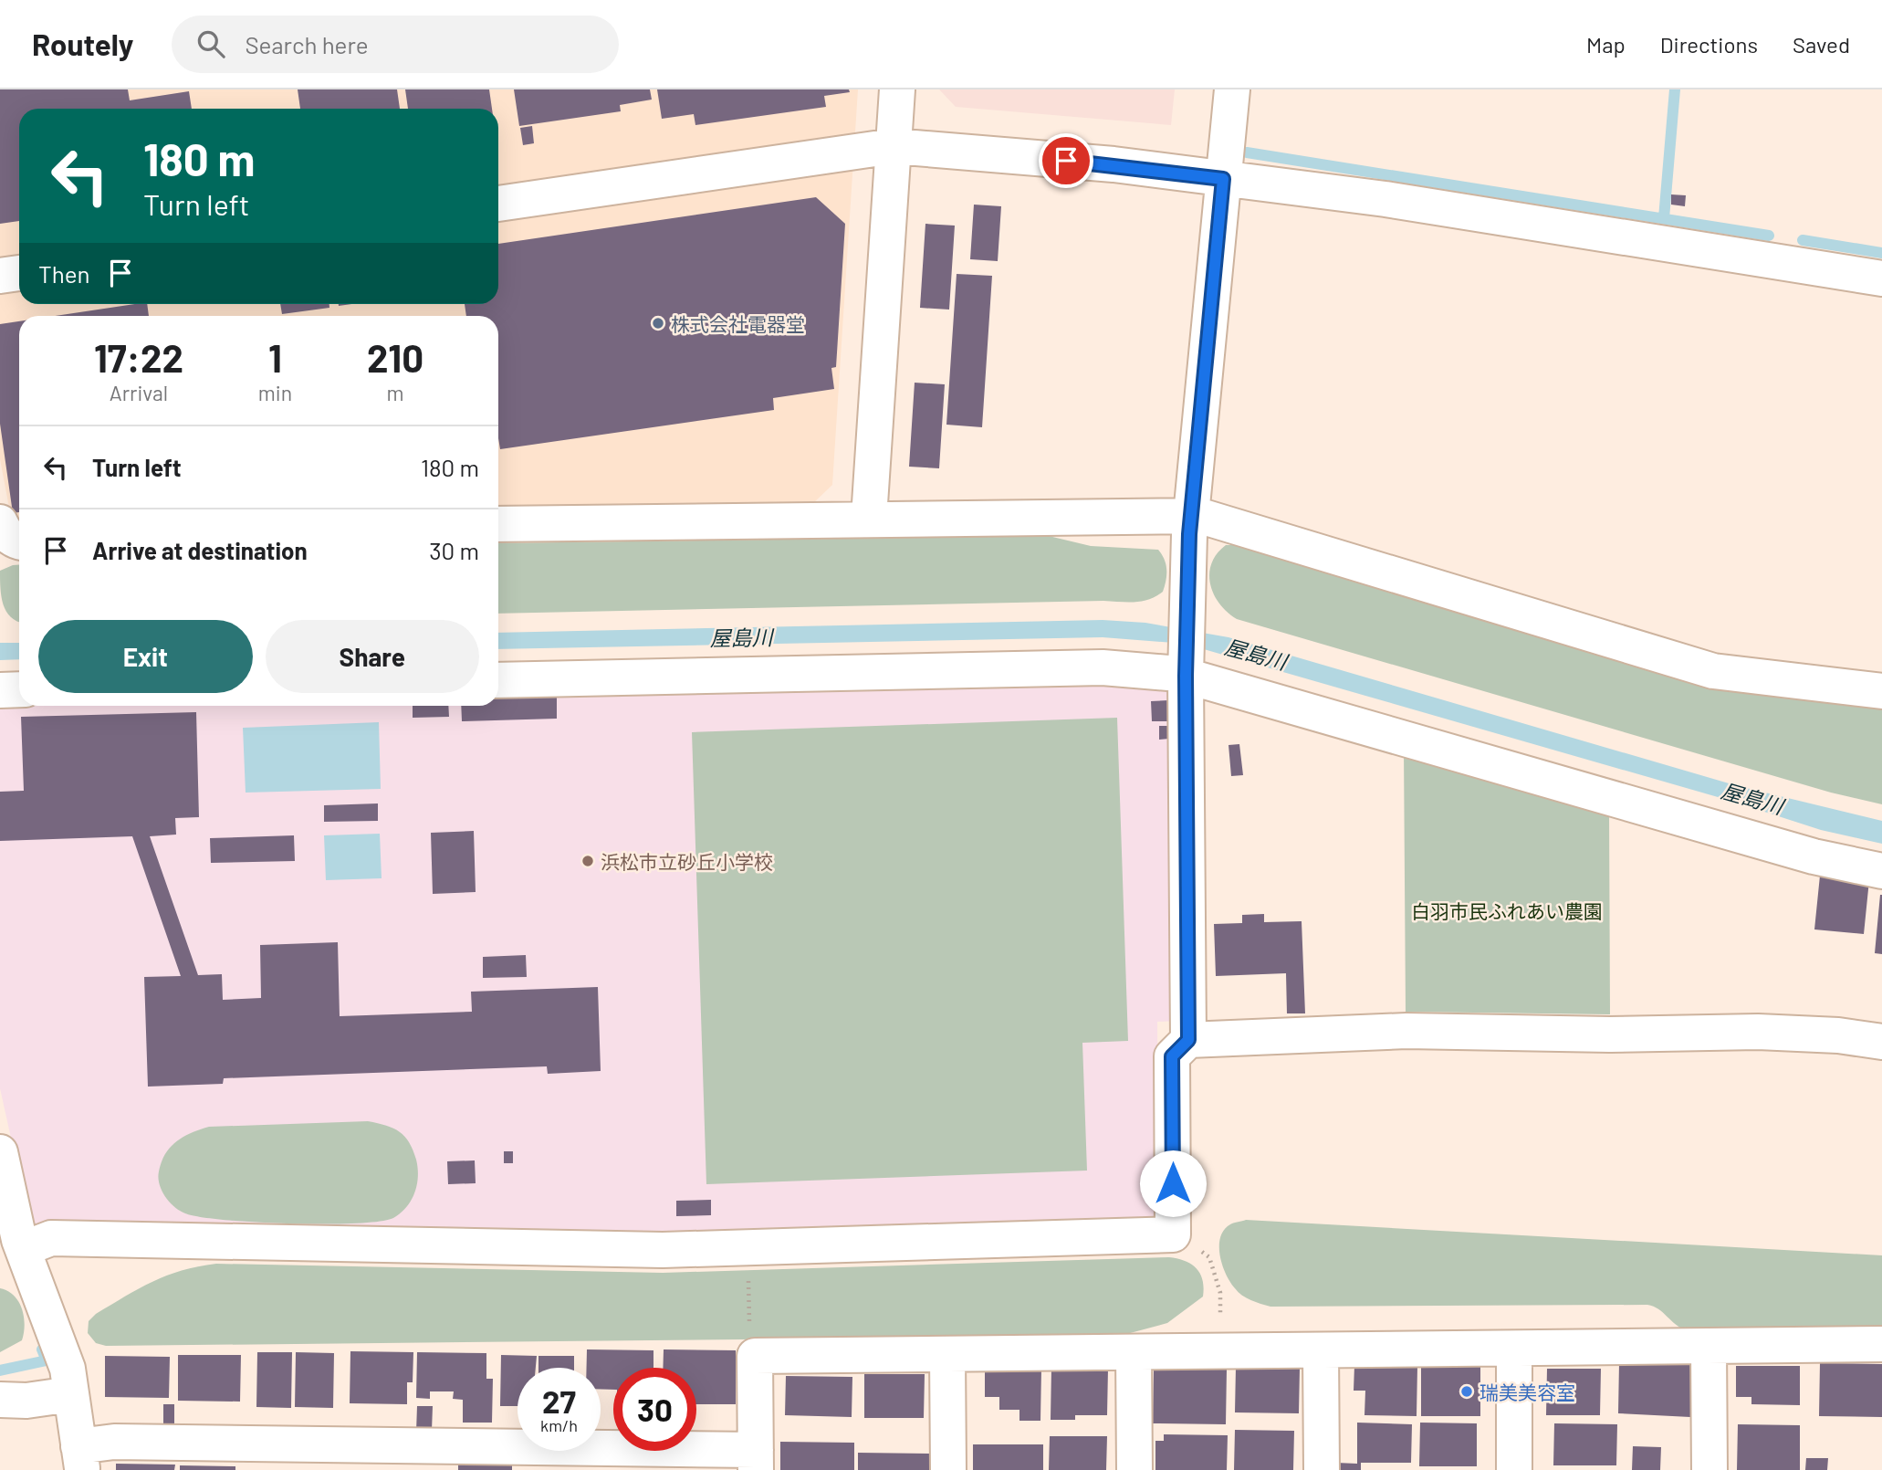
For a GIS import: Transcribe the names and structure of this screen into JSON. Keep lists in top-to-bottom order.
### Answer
{
  "water": ["屋島川"],
  "parks": ["白羽市民ふれあい農園"],
  "places": ["株式会社電器堂", "浜松市立砂丘小学校", "瑞美美容室"],
  "page": {
    "header": "Routely",
    "search": "Search here",
    "nav": ["Map", "Directions", "Saved"],
    "turn": ["180 m", "Turn left"],
    "then": "Then",
    "eta": [
      "17:22",
      "Arrival",
      "1",
      "min",
      "210",
      "m"
    ],
    "list": [
      {
        "name": "Turn left",
        "value": "180 m"
      },
      {
        "name": "Arrive at destination",
        "value": "30 m"
      }
    ],
    "buttons": ["Exit", "Share"],
    "speed": "27 km/h",
    "limit": "30"
  }
}
